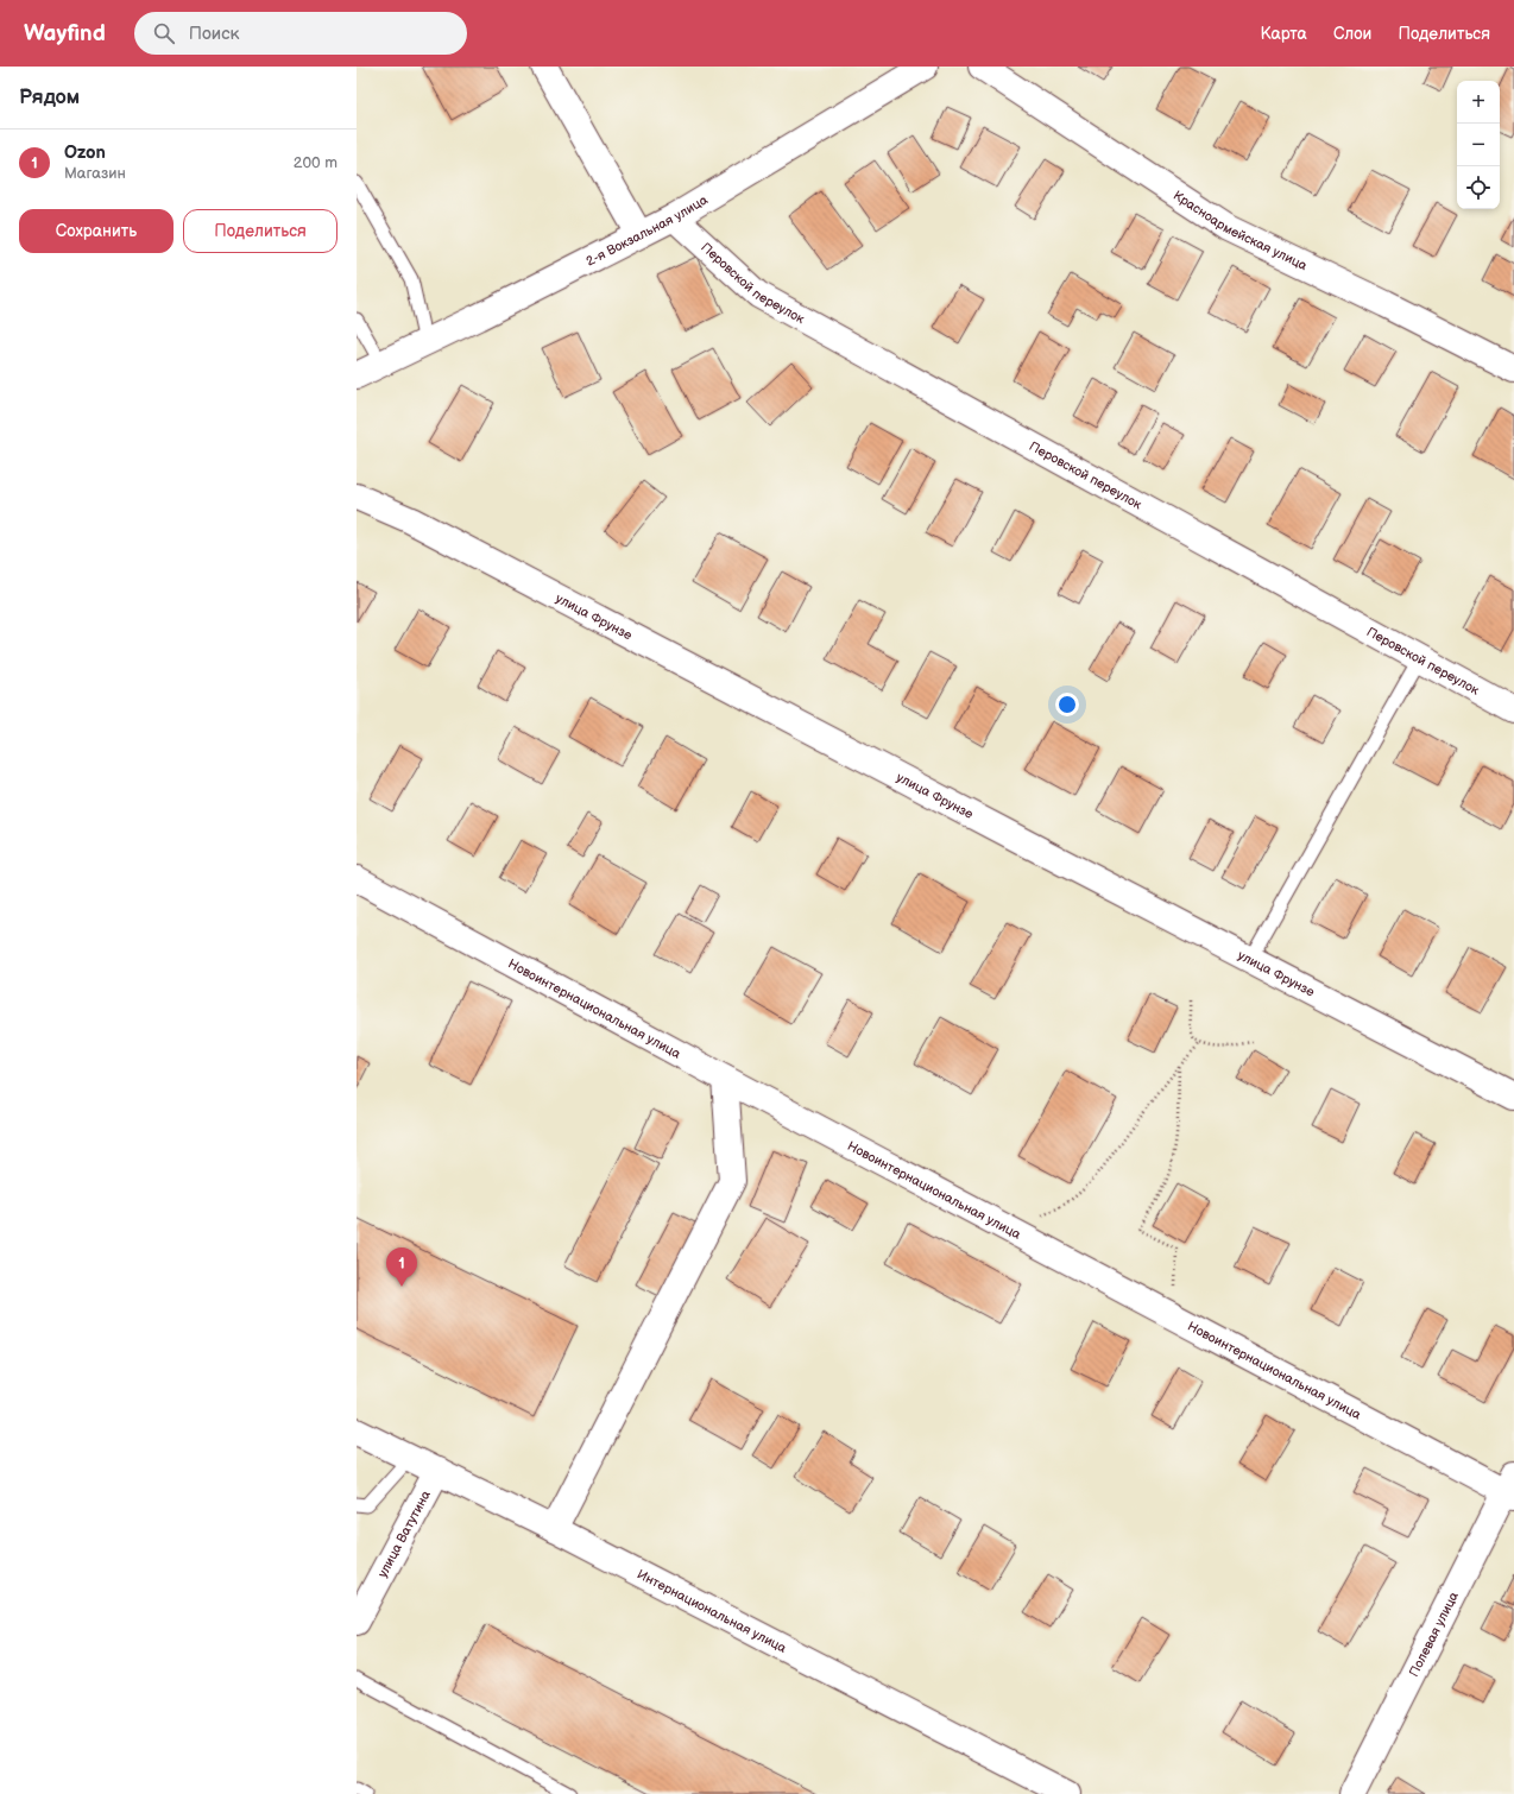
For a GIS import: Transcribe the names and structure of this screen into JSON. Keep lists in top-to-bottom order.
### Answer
{
  "streets": {
    "street": [
      "2-я Вокзальная улица",
      "Красноармейская улица",
      "Перовской переулок",
      "улица Фрунзе",
      "Новоинтернациональная улица",
      "улица Ватутина",
      "Интернациональная улица",
      "Полевая улица"
    ]
  },
  "crossings": [
    ["2-я Вокзальная улица", "Перовской переулок"],
    ["Новоинтернациональная улица", "Полевая улица"],
    ["улица Ватутина", "Интернациональная улица"]
  ],
  "page": {
    "header": "Wayfind",
    "search": "Поиск",
    "nav": ["Карта", "Слои", "Поделиться"],
    "heading": "Рядом",
    "map_buttons": ["+", "−"],
    "list": [
      {
        "mark": "1",
        "name": "Ozon",
        "note": "Магазин",
        "value": "200 m"
      }
    ],
    "buttons": ["Сохранить", "Поделиться"],
    "pins": "1"
  }
}
